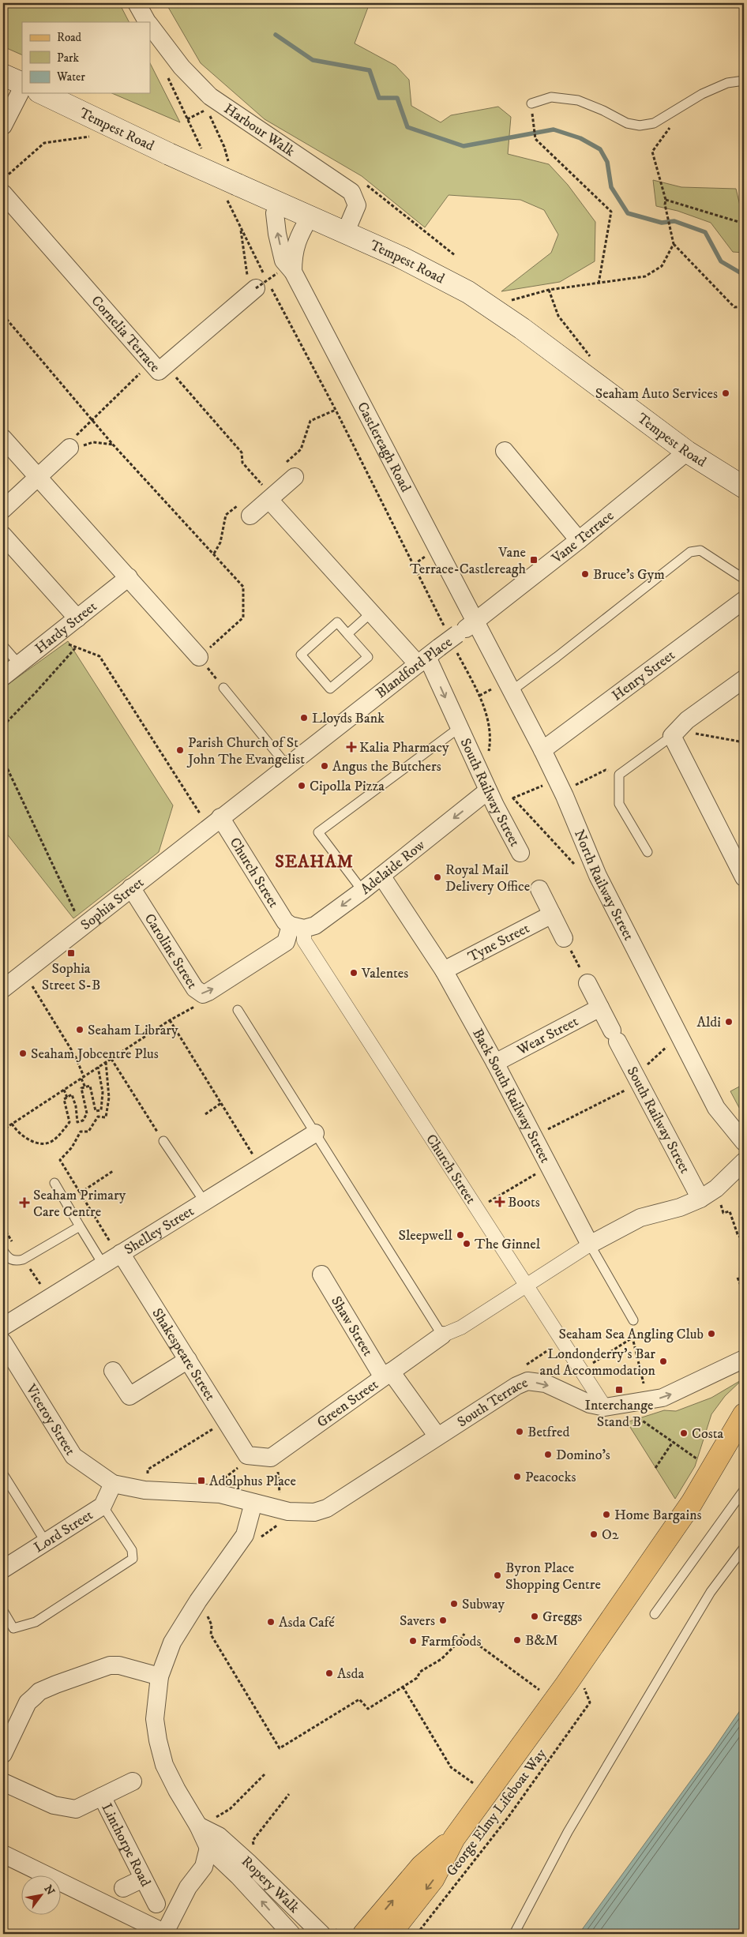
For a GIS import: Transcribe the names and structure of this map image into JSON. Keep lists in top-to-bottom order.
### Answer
{
  "streets": {
    "main road": ["Tempest Road"],
    "street": [
      "Harbour Walk",
      "Cornelia Terrace",
      "Castlereagh Road",
      "Vane Terrace",
      "Hardy Street",
      "Blandford Place",
      "Henry Street",
      "South Railway Street",
      "Adelaide Row",
      "Church Street",
      "North Railway Street",
      "Sophia Street",
      "Tyne Street",
      "Caroline Street",
      "Wear Street",
      "Back South Railway Street",
      "Shelley Street",
      "Shaw Street",
      "Shakespeare Street",
      "Green Street",
      "South Terrace",
      "Viceroy Street",
      "Lord Street",
      "Linthorpe Road",
      "Ropery Walk"
    ],
    "path": ["George Elmy Lifeboat Way"]
  },
  "crossings": [
    ["Tempest Road", "Harbour Walk"],
    ["Tempest Road", "Castlereagh Road"],
    ["Tempest Road", "Vane Terrace"],
    ["Castlereagh Road", "Vane Terrace"],
    ["Castlereagh Road", "North Railway Street"],
    ["Vane Terrace", "Blandford Place"],
    ["Vane Terrace", "South Railway Street"],
    ["Vane Terrace", "North Railway Street"],
    ["Blandford Place", "South Railway Street"],
    ["Blandford Place", "Church Street"],
    ["Blandford Place", "Sophia Street"],
    ["Henry Street", "North Railway Street"],
    ["South Railway Street", "Adelaide Row"],
    ["South Railway Street", "Wear Street"],
    ["Adelaide Row", "Church Street"],
    ["Adelaide Row", "Caroline Street"],
    ["Adelaide Row", "Back South Railway Street"],
    ["Church Street", "Sophia Street"],
    ["Church Street", "Caroline Street"],
    ["Church Street", "South Terrace"],
    ["Sophia Street", "Caroline Street"],
    ["Tyne Street", "Back South Railway Street"],
    ["Wear Street", "Back South Railway Street"],
    ["Shelley Street", "Shakespeare Street"],
    ["Shaw Street", "Green Street"],
    ["Shaw Street", "South Terrace"],
    ["Shakespeare Street", "Green Street"],
    ["South Terrace", "Viceroy Street"],
    ["South Terrace", "Lord Street"],
    ["Viceroy Street", "Lord Street"]
  ],
  "one_way": ["Adelaide Row", "Caroline Street"],
  "districts": ["SEAHAM"],
  "places": {
    "other": [
      "Seaham Auto Services",
      "Bruce's Gym",
      "Lloyds Bank",
      "Parish Church of St John The Evangelist",
      "Angus the Butchers",
      "Cipolla Pizza",
      "Royal Mail Delivery Office",
      "Valentes",
      "Aldi",
      "Seaham Library",
      "Seaham Jobcentre Plus",
      "Sleepwell",
      "The Ginnel",
      "Seaham Sea Angling Club",
      "Londonderry's Bar and Accommodation",
      "Betfred",
      "Costa",
      "Domino's",
      "Peacocks",
      "Home Bargains",
      "O2",
      "Byron Place Shopping Centre",
      "Subway",
      "Greggs",
      "Savers",
      "Asda Café",
      "B&M",
      "Farmfoods",
      "Asda"
    ],
    "transit": [
      "Vane Terrace-Castlereagh",
      "Sophia Street S-B",
      "Interchange Stand B",
      "Adolphus Place"
    ],
    "health": ["Kalia Pharmacy", "Boots", "Seaham Primary Care Centre"]
  },
  "legend": ["Road", "Park", "Water"],
  "north": "top right"
}
